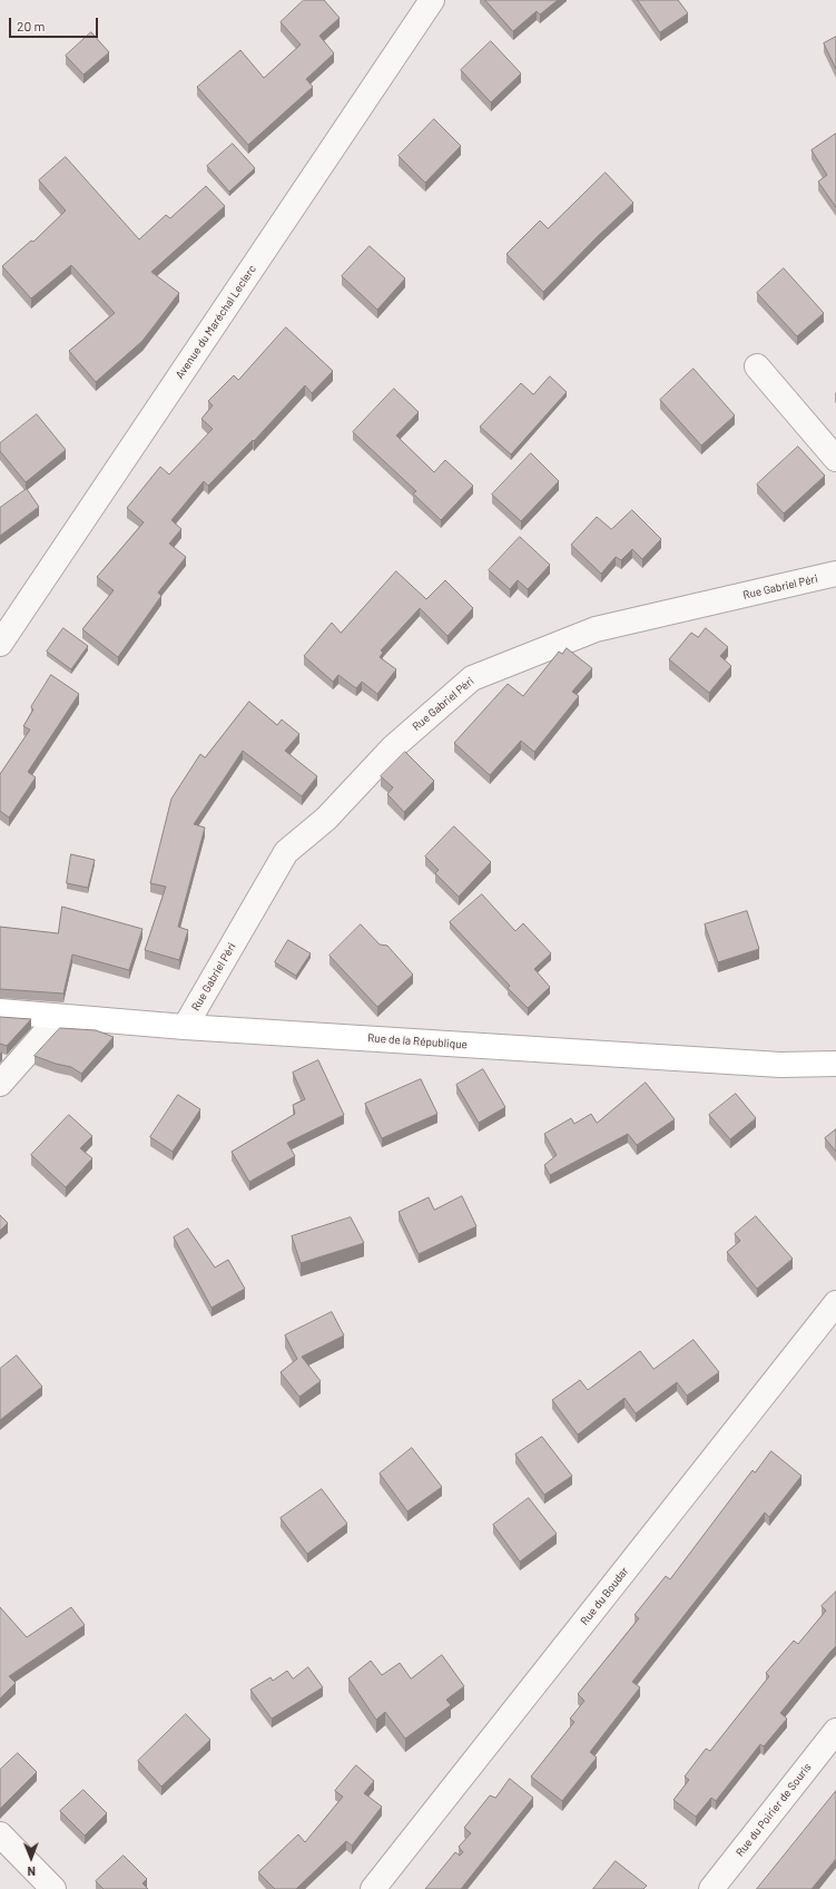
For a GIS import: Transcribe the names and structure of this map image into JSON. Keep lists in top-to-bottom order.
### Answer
{
  "streets": {
    "street": [
      "Avenue du Maréchal Leclerc",
      "Rue Gabriel Péri",
      "Rue de la République",
      "Rue du Boudar",
      "Rue du Poirier de Souris"
    ]
  },
  "crossings": [
    ["Rue Gabriel Péri", "Rue de la République"]
  ],
  "scale_bar": "20 m",
  "north": "bottom"
}
